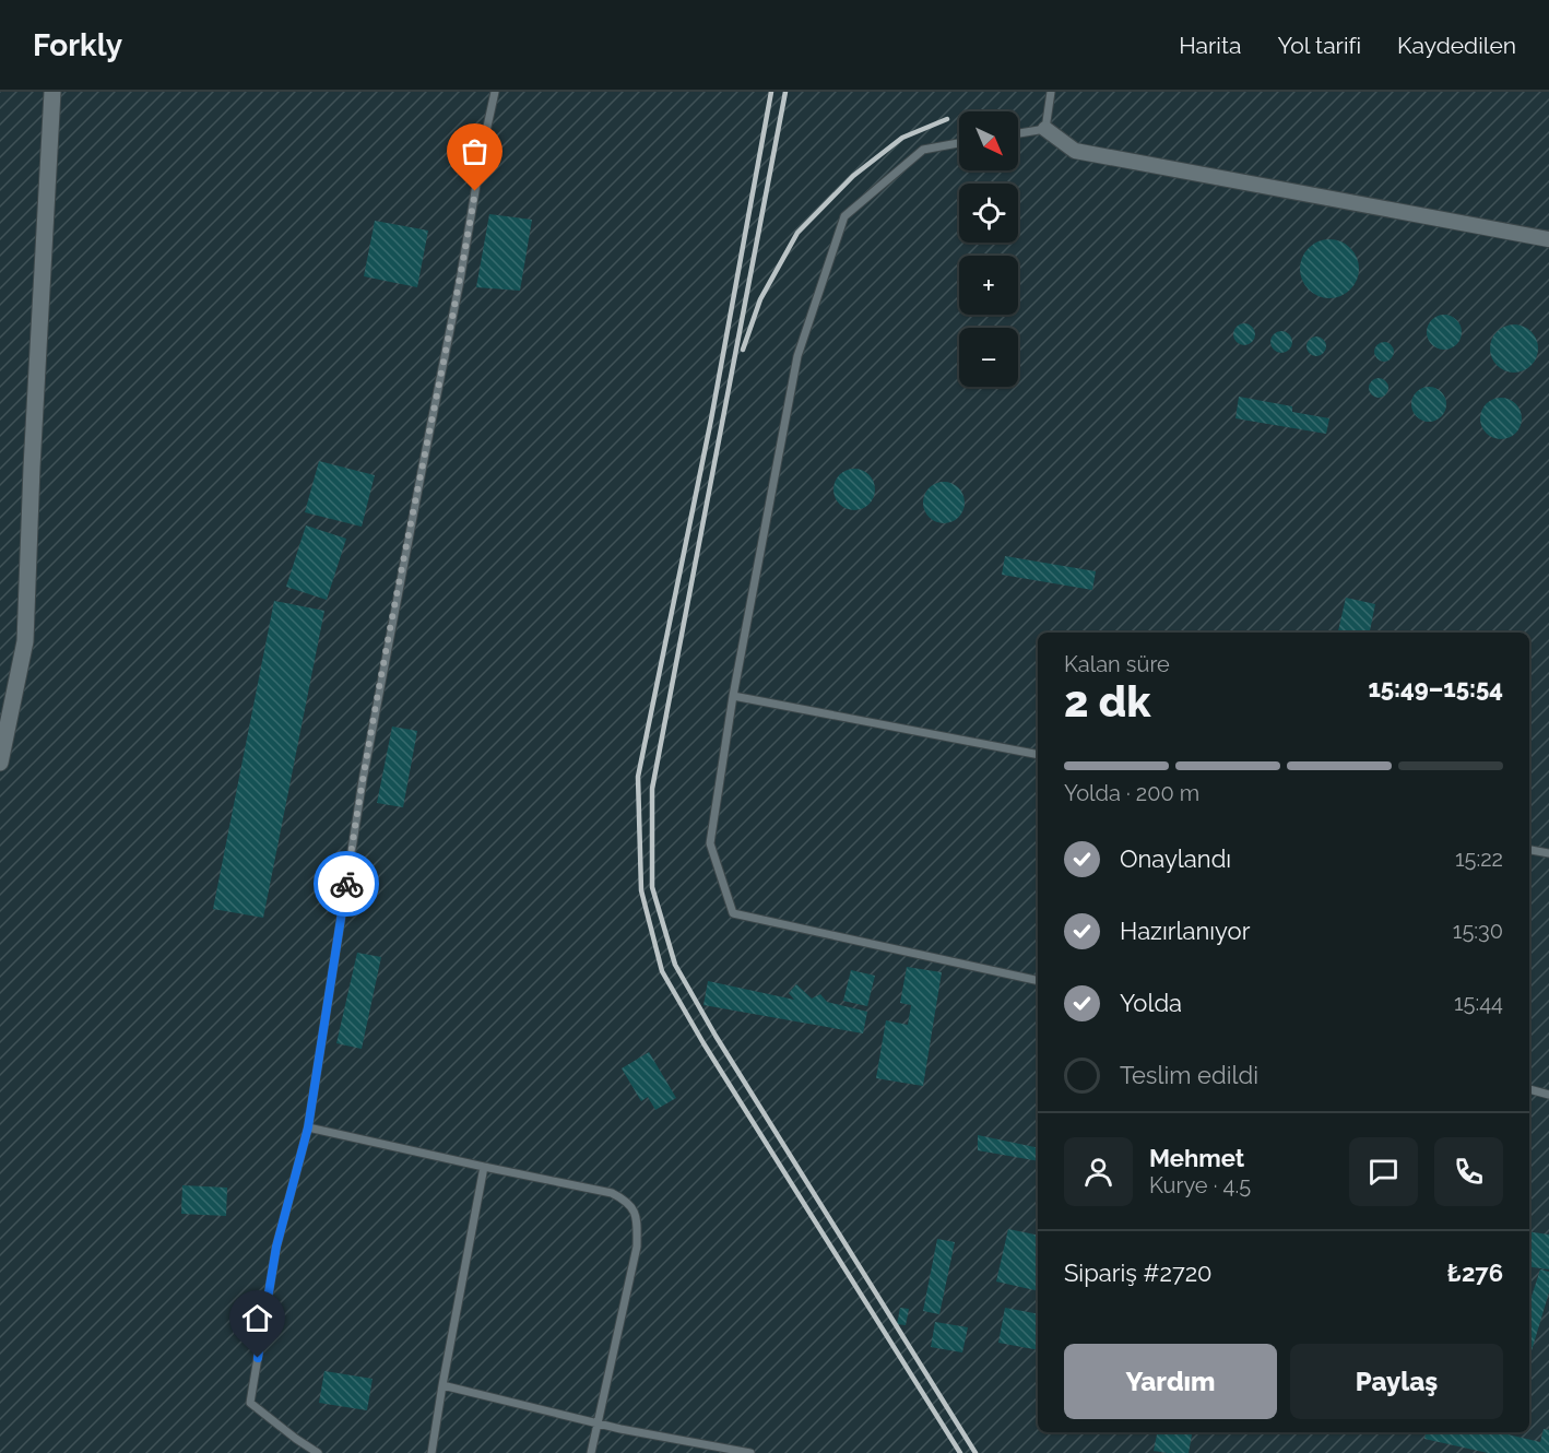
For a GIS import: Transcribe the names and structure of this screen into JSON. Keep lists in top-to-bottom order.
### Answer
{
  "north": "bottom right",
  "page": {
    "header": "Forkly",
    "nav": ["Harita", "Yol tarifi", "Kaydedilen"],
    "map_buttons": ["+", "−"],
    "heading": ["2 dk", "Kalan süre", "15:49–15:54"],
    "panel": [
      "Mehmet",
      "Kurye · 4.5",
      "Sipariş #2720",
      "₺276"
    ],
    "bar": "Yolda · 200 m",
    "list": [
      ["Onaylandı", "15:22"],
      ["Hazırlanıyor", "15:30"],
      ["Yolda", "15:44"],
      "Teslim edildi"
    ],
    "buttons": ["Yardım", "Paylaş"]
  }
}
